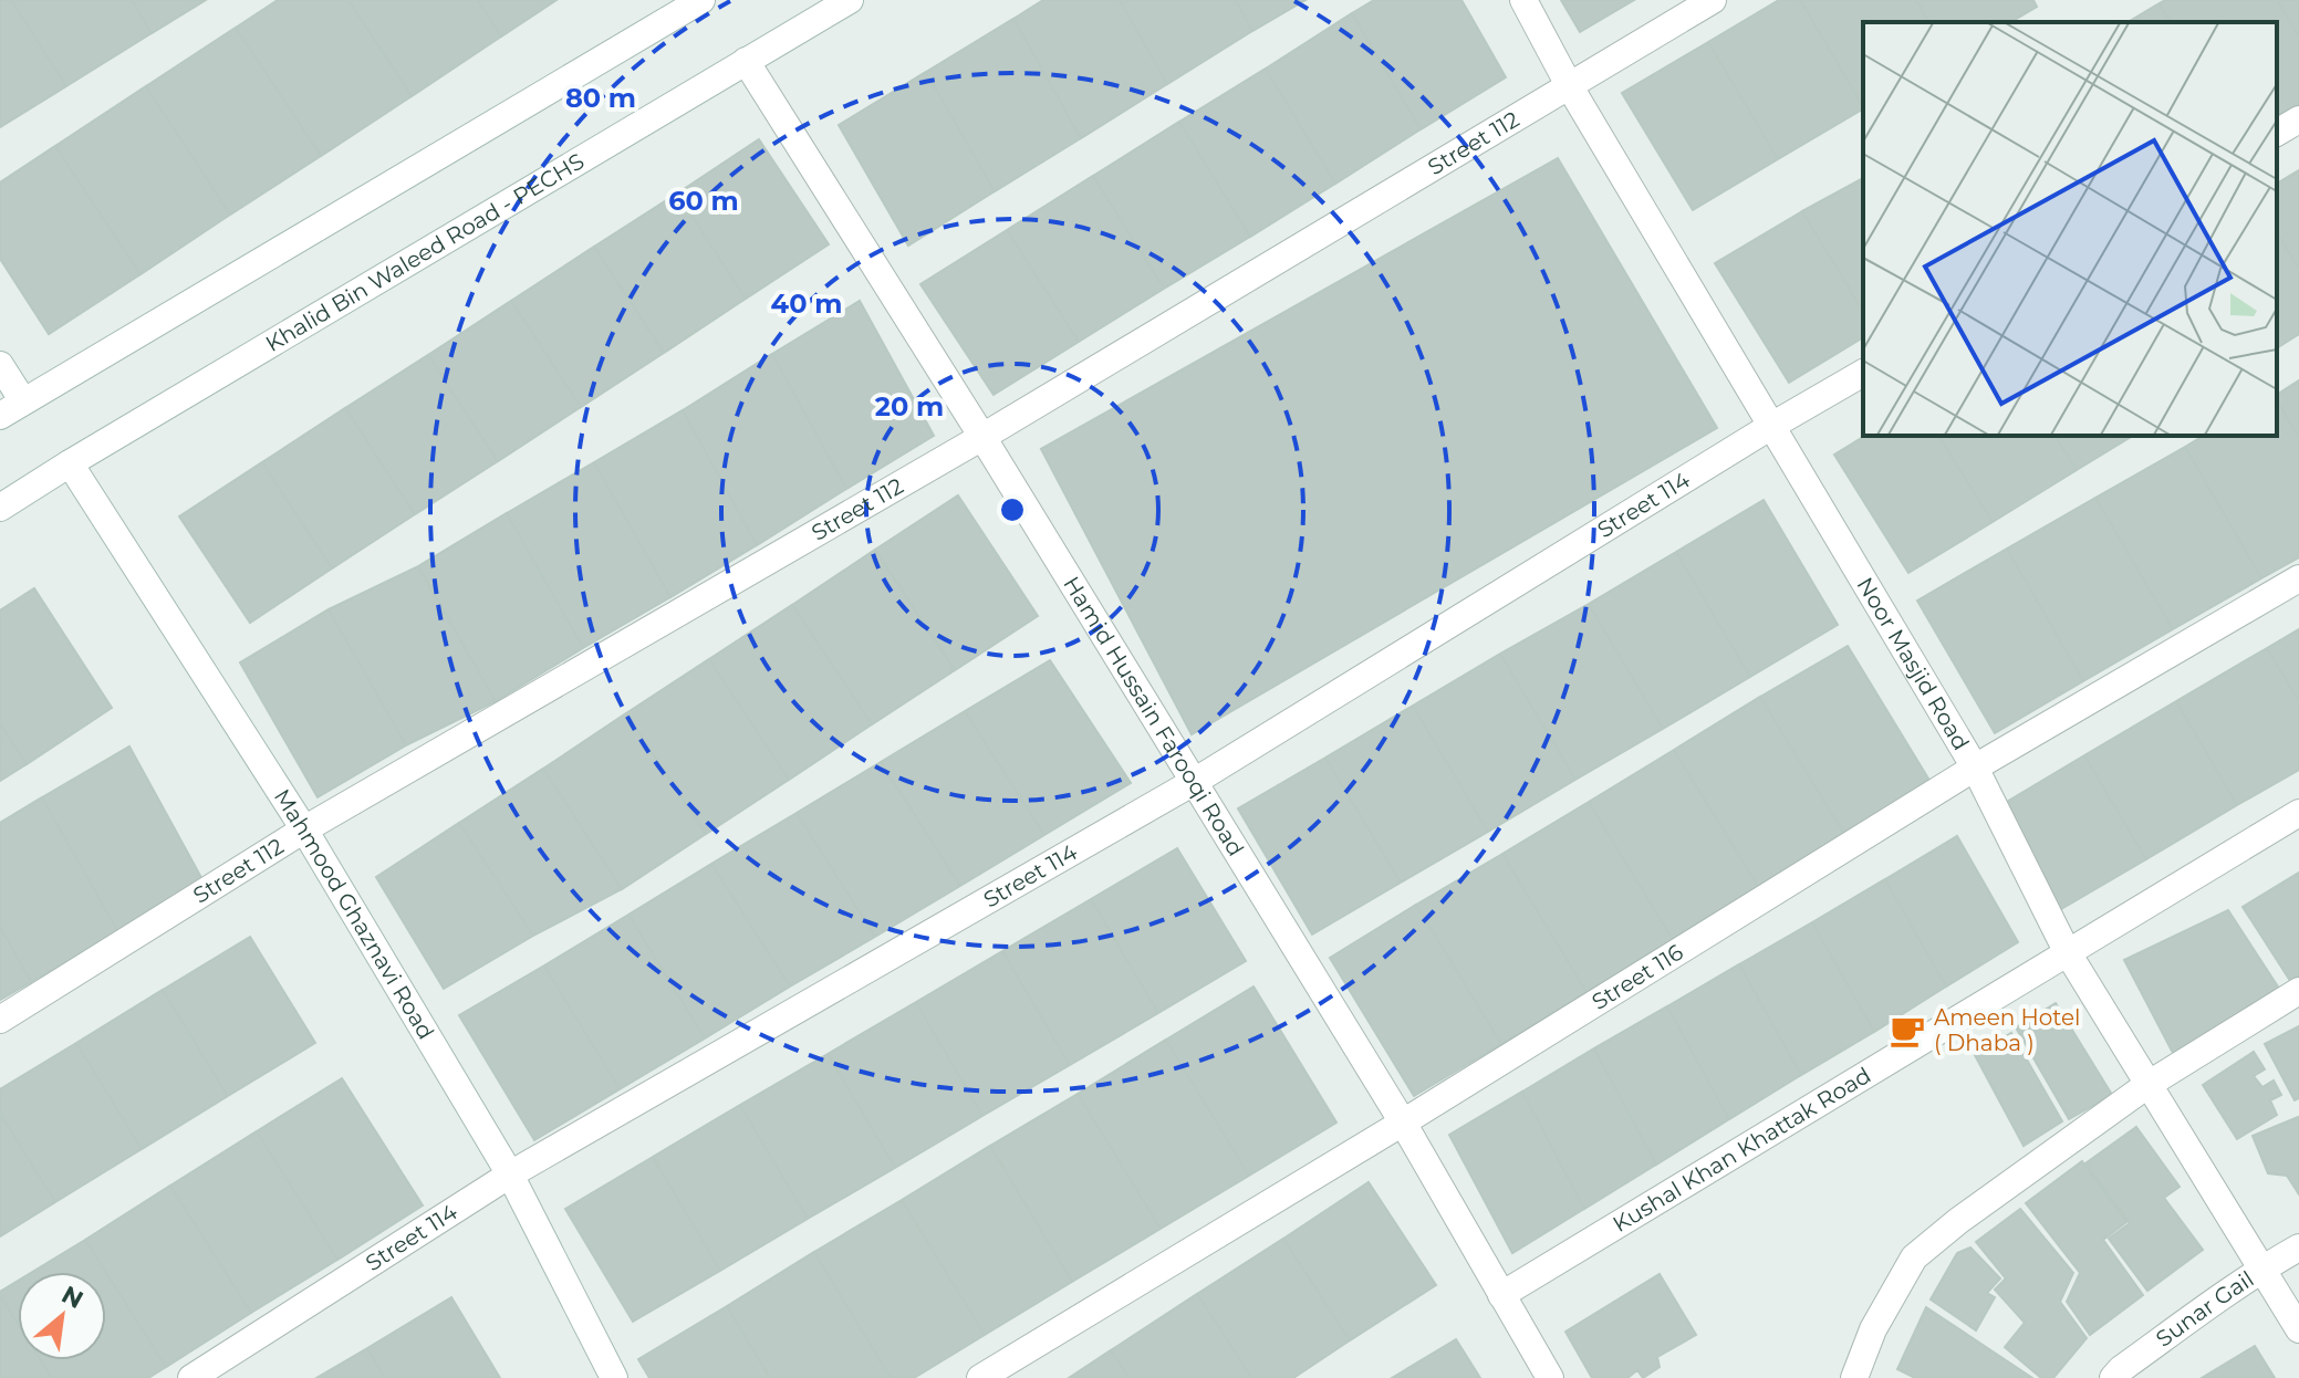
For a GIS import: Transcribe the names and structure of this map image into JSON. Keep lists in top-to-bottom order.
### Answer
{
  "streets": {
    "street": [
      "Street 112",
      "Khalid Bin Waleed Road - PECHS",
      "Street 114",
      "Noor Masjid Road",
      "Hamid Hussain Farooqi Road",
      "Mahmood Ghaznavi Road",
      "Street 116",
      "Kushal Khan Khattak Road",
      "Sunar Gail"
    ]
  },
  "crossings": [
    ["Street 112", "Noor Masjid Road"],
    ["Street 112", "Hamid Hussain Farooqi Road"],
    ["Street 112", "Mahmood Ghaznavi Road"],
    ["Khalid Bin Waleed Road - PECHS", "Hamid Hussain Farooqi Road"],
    ["Khalid Bin Waleed Road - PECHS", "Mahmood Ghaznavi Road"],
    ["Street 114", "Noor Masjid Road"],
    ["Street 114", "Hamid Hussain Farooqi Road"],
    ["Street 114", "Mahmood Ghaznavi Road"],
    ["Noor Masjid Road", "Street 116"],
    ["Noor Masjid Road", "Kushal Khan Khattak Road"],
    ["Noor Masjid Road", "Sunar Gail"],
    ["Hamid Hussain Farooqi Road", "Street 116"],
    ["Hamid Hussain Farooqi Road", "Kushal Khan Khattak Road"]
  ],
  "places": {
    "cafe": ["Ameen Hotel ( Dhaba )"]
  },
  "north": "top right",
  "rings": [
    "80 m",
    "60 m",
    "40 m",
    "20 m"
  ]
}
